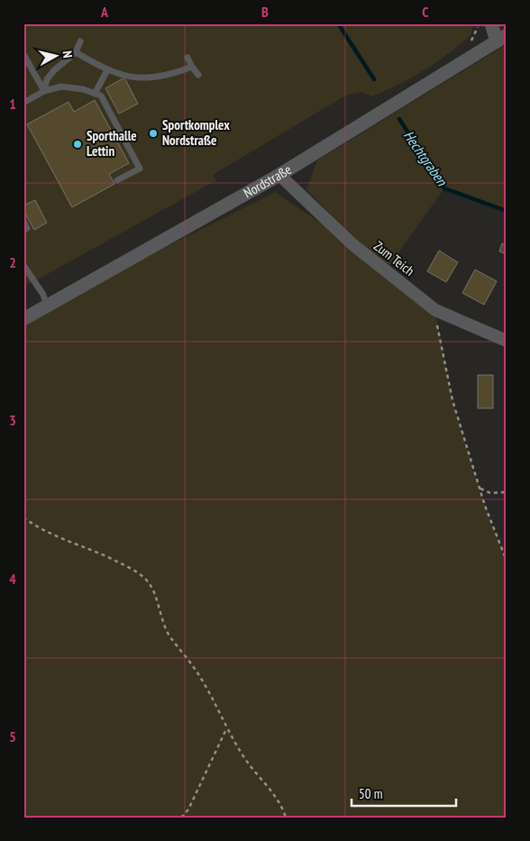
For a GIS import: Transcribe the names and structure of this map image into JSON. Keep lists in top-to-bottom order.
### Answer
{
  "streets": {
    "street": ["Nordstraße", "Zum Teich"]
  },
  "crossings": [
    ["Nordstraße", "Zum Teich"]
  ],
  "water": ["Hechtgraben"],
  "places": ["Sportkomplex Nordstraße", "Sporthalle Lettin"],
  "scale_bar": "50 m",
  "north": "right",
  "grid": {
    "columns": ["A", "B", "C"],
    "rows": [
      "1",
      "2",
      "3",
      "4",
      "5"
    ]
  }
}
